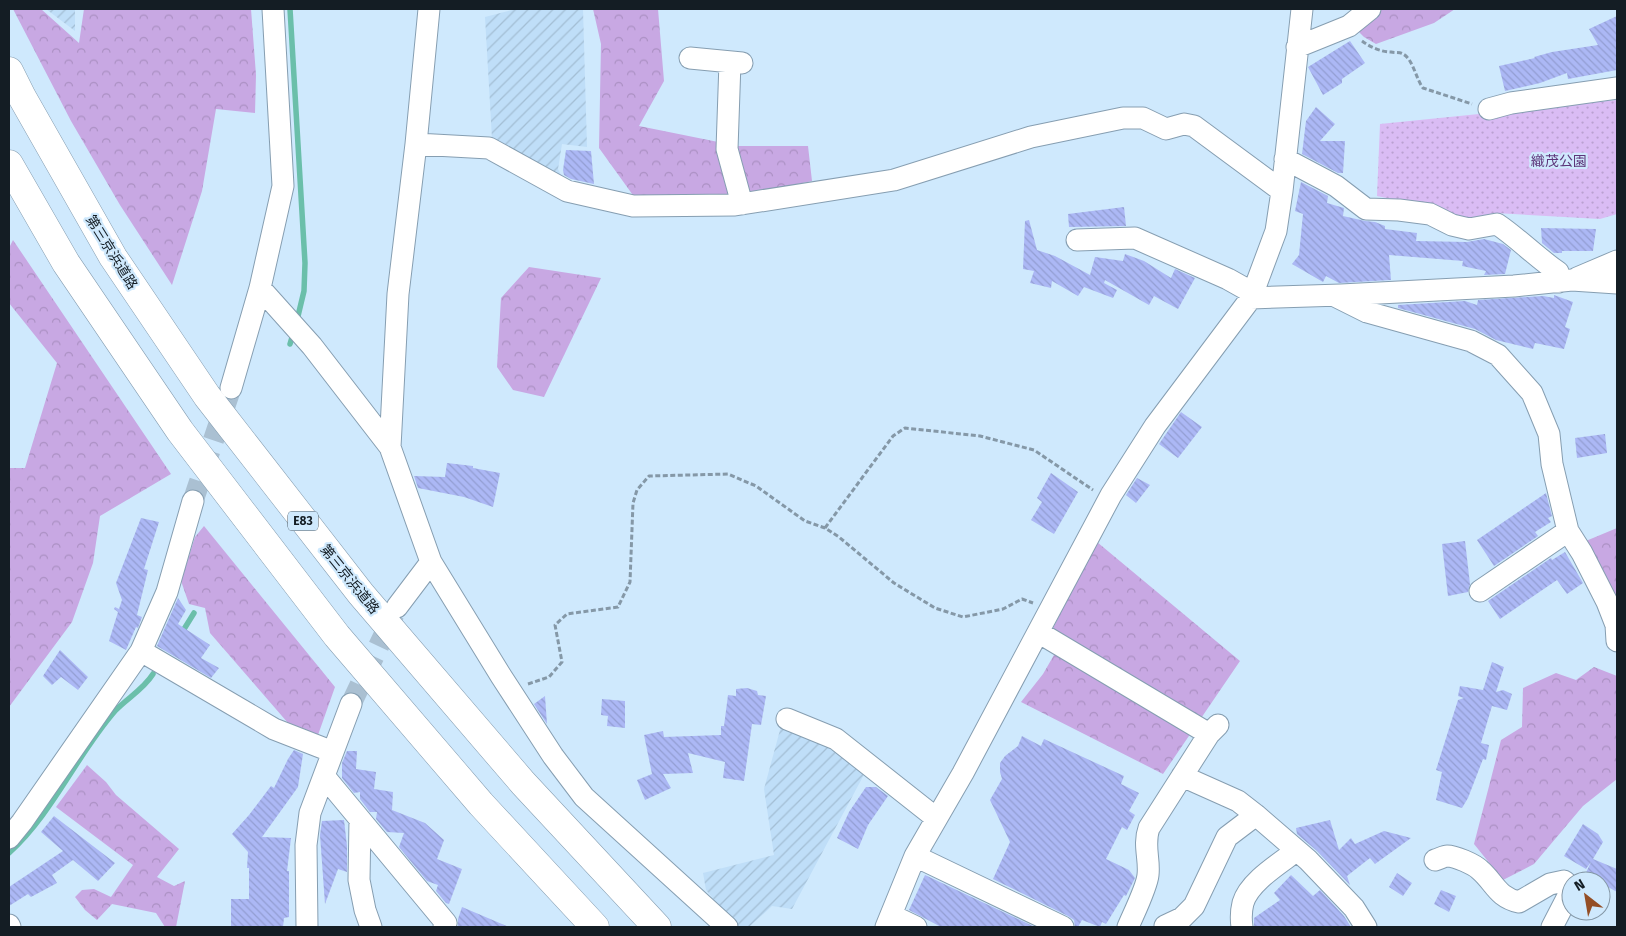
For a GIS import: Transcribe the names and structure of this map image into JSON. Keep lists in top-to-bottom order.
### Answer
{
  "streets": {
    "highway": ["第三京浜道路", "E83"]
  },
  "parks": ["織茂公園"],
  "north": "top left"
}
